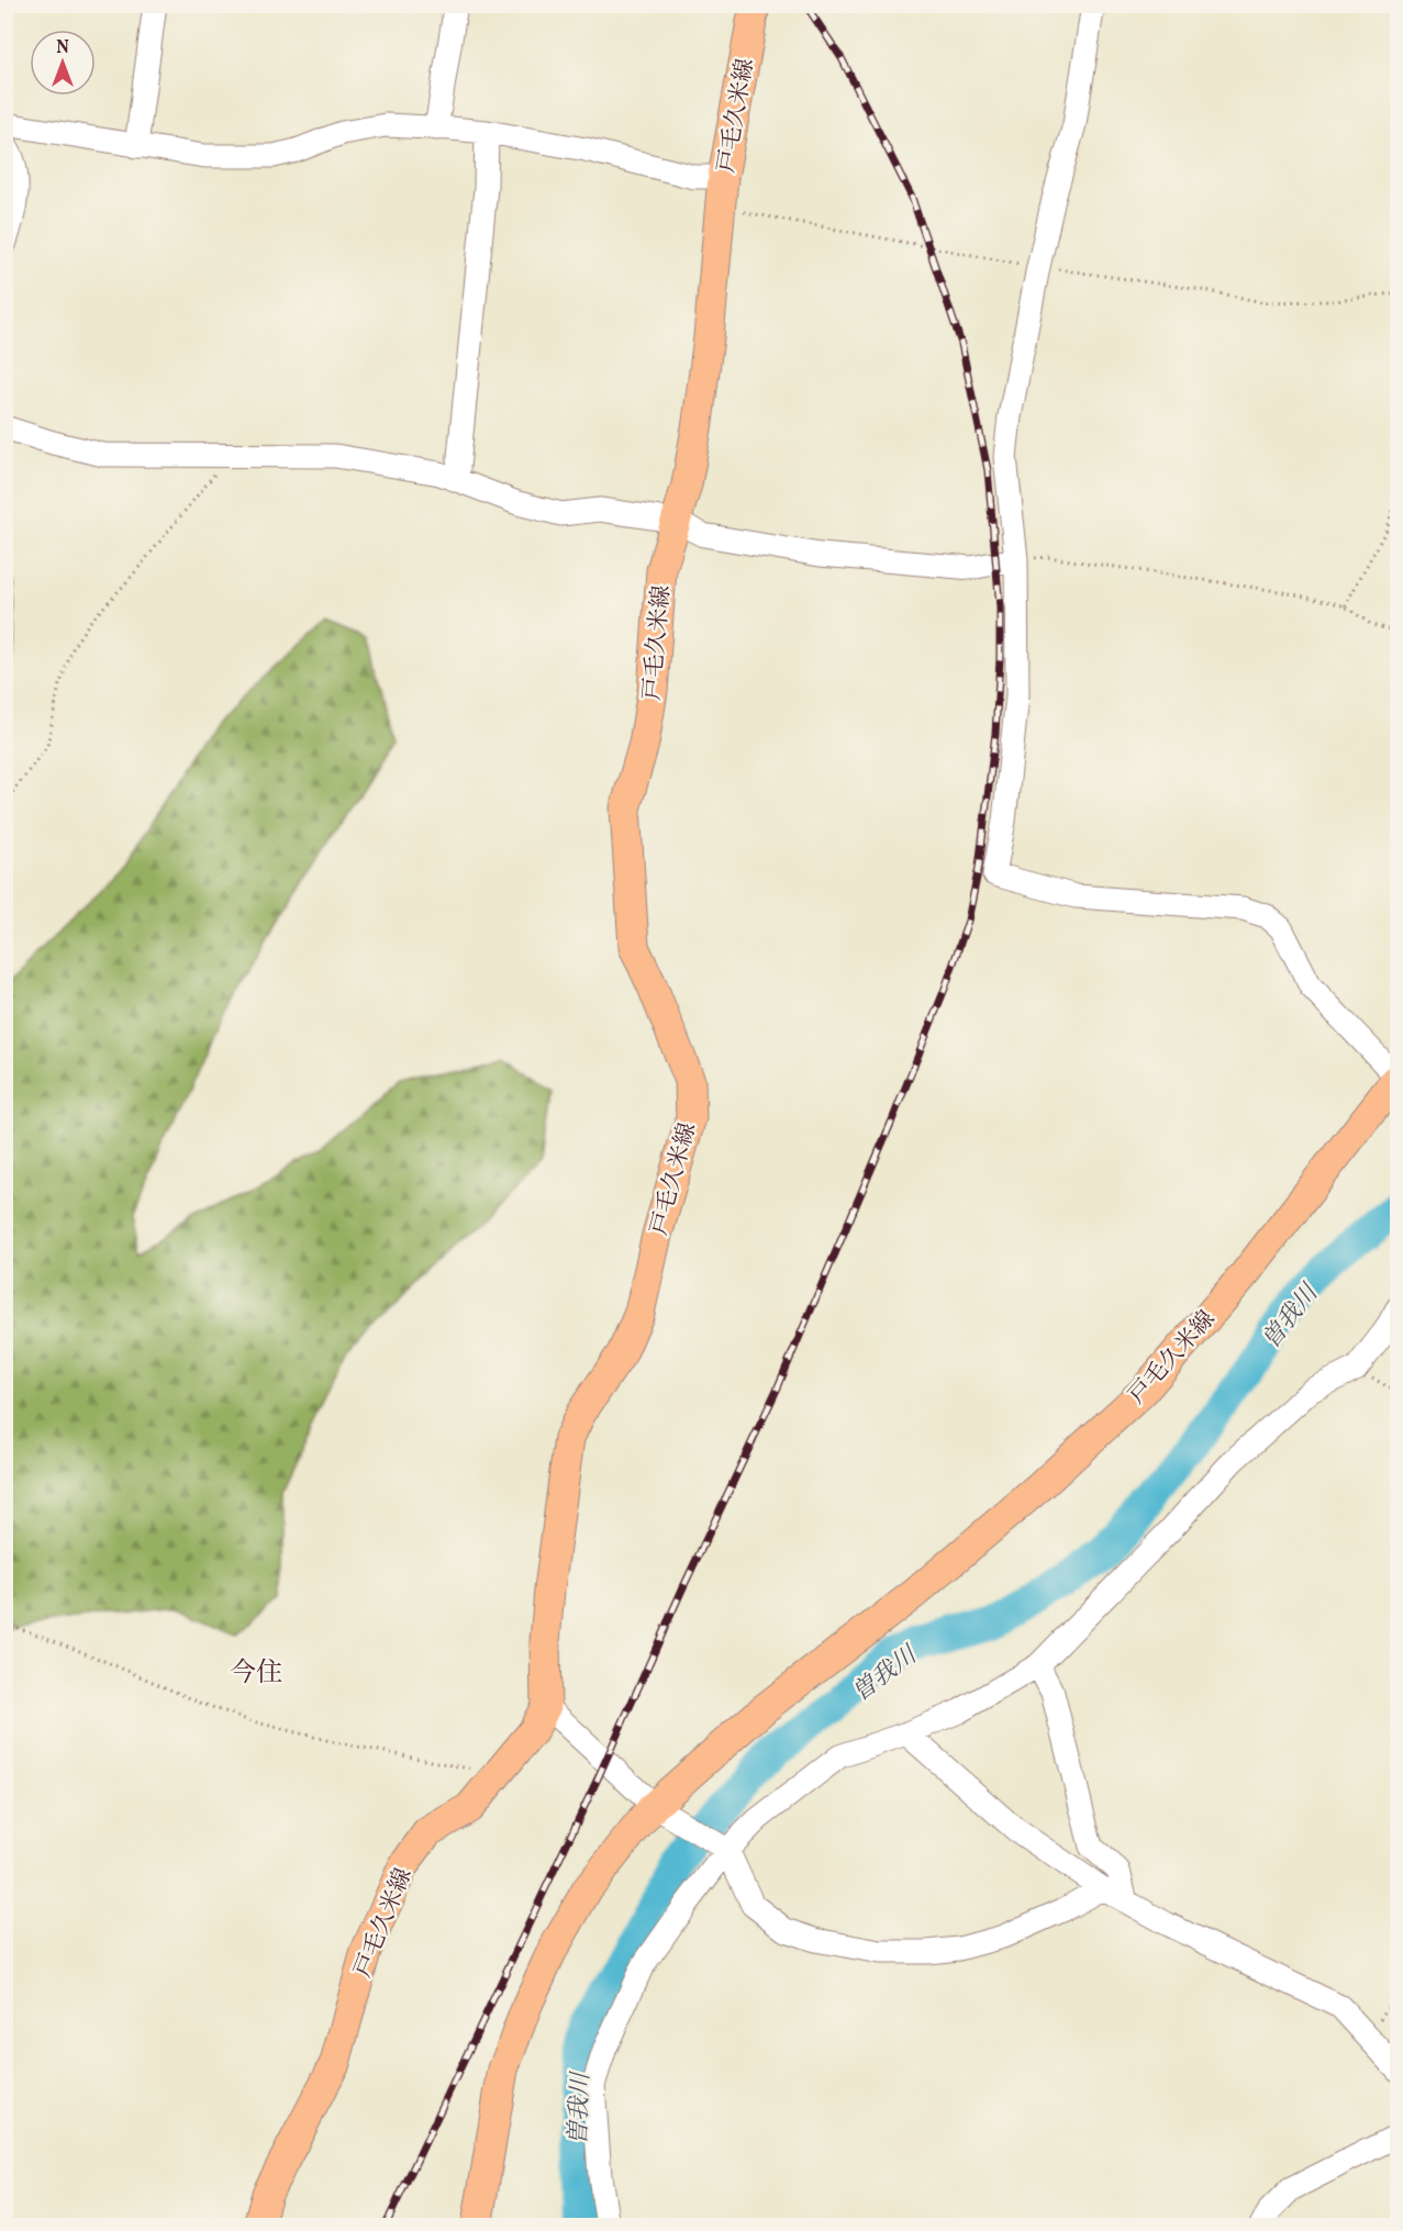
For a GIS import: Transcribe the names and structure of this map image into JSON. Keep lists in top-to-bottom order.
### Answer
{
  "streets": {
    "main road": ["戸毛久米線"]
  },
  "districts": ["今住"],
  "water": ["曽我川"],
  "north": "top"
}
